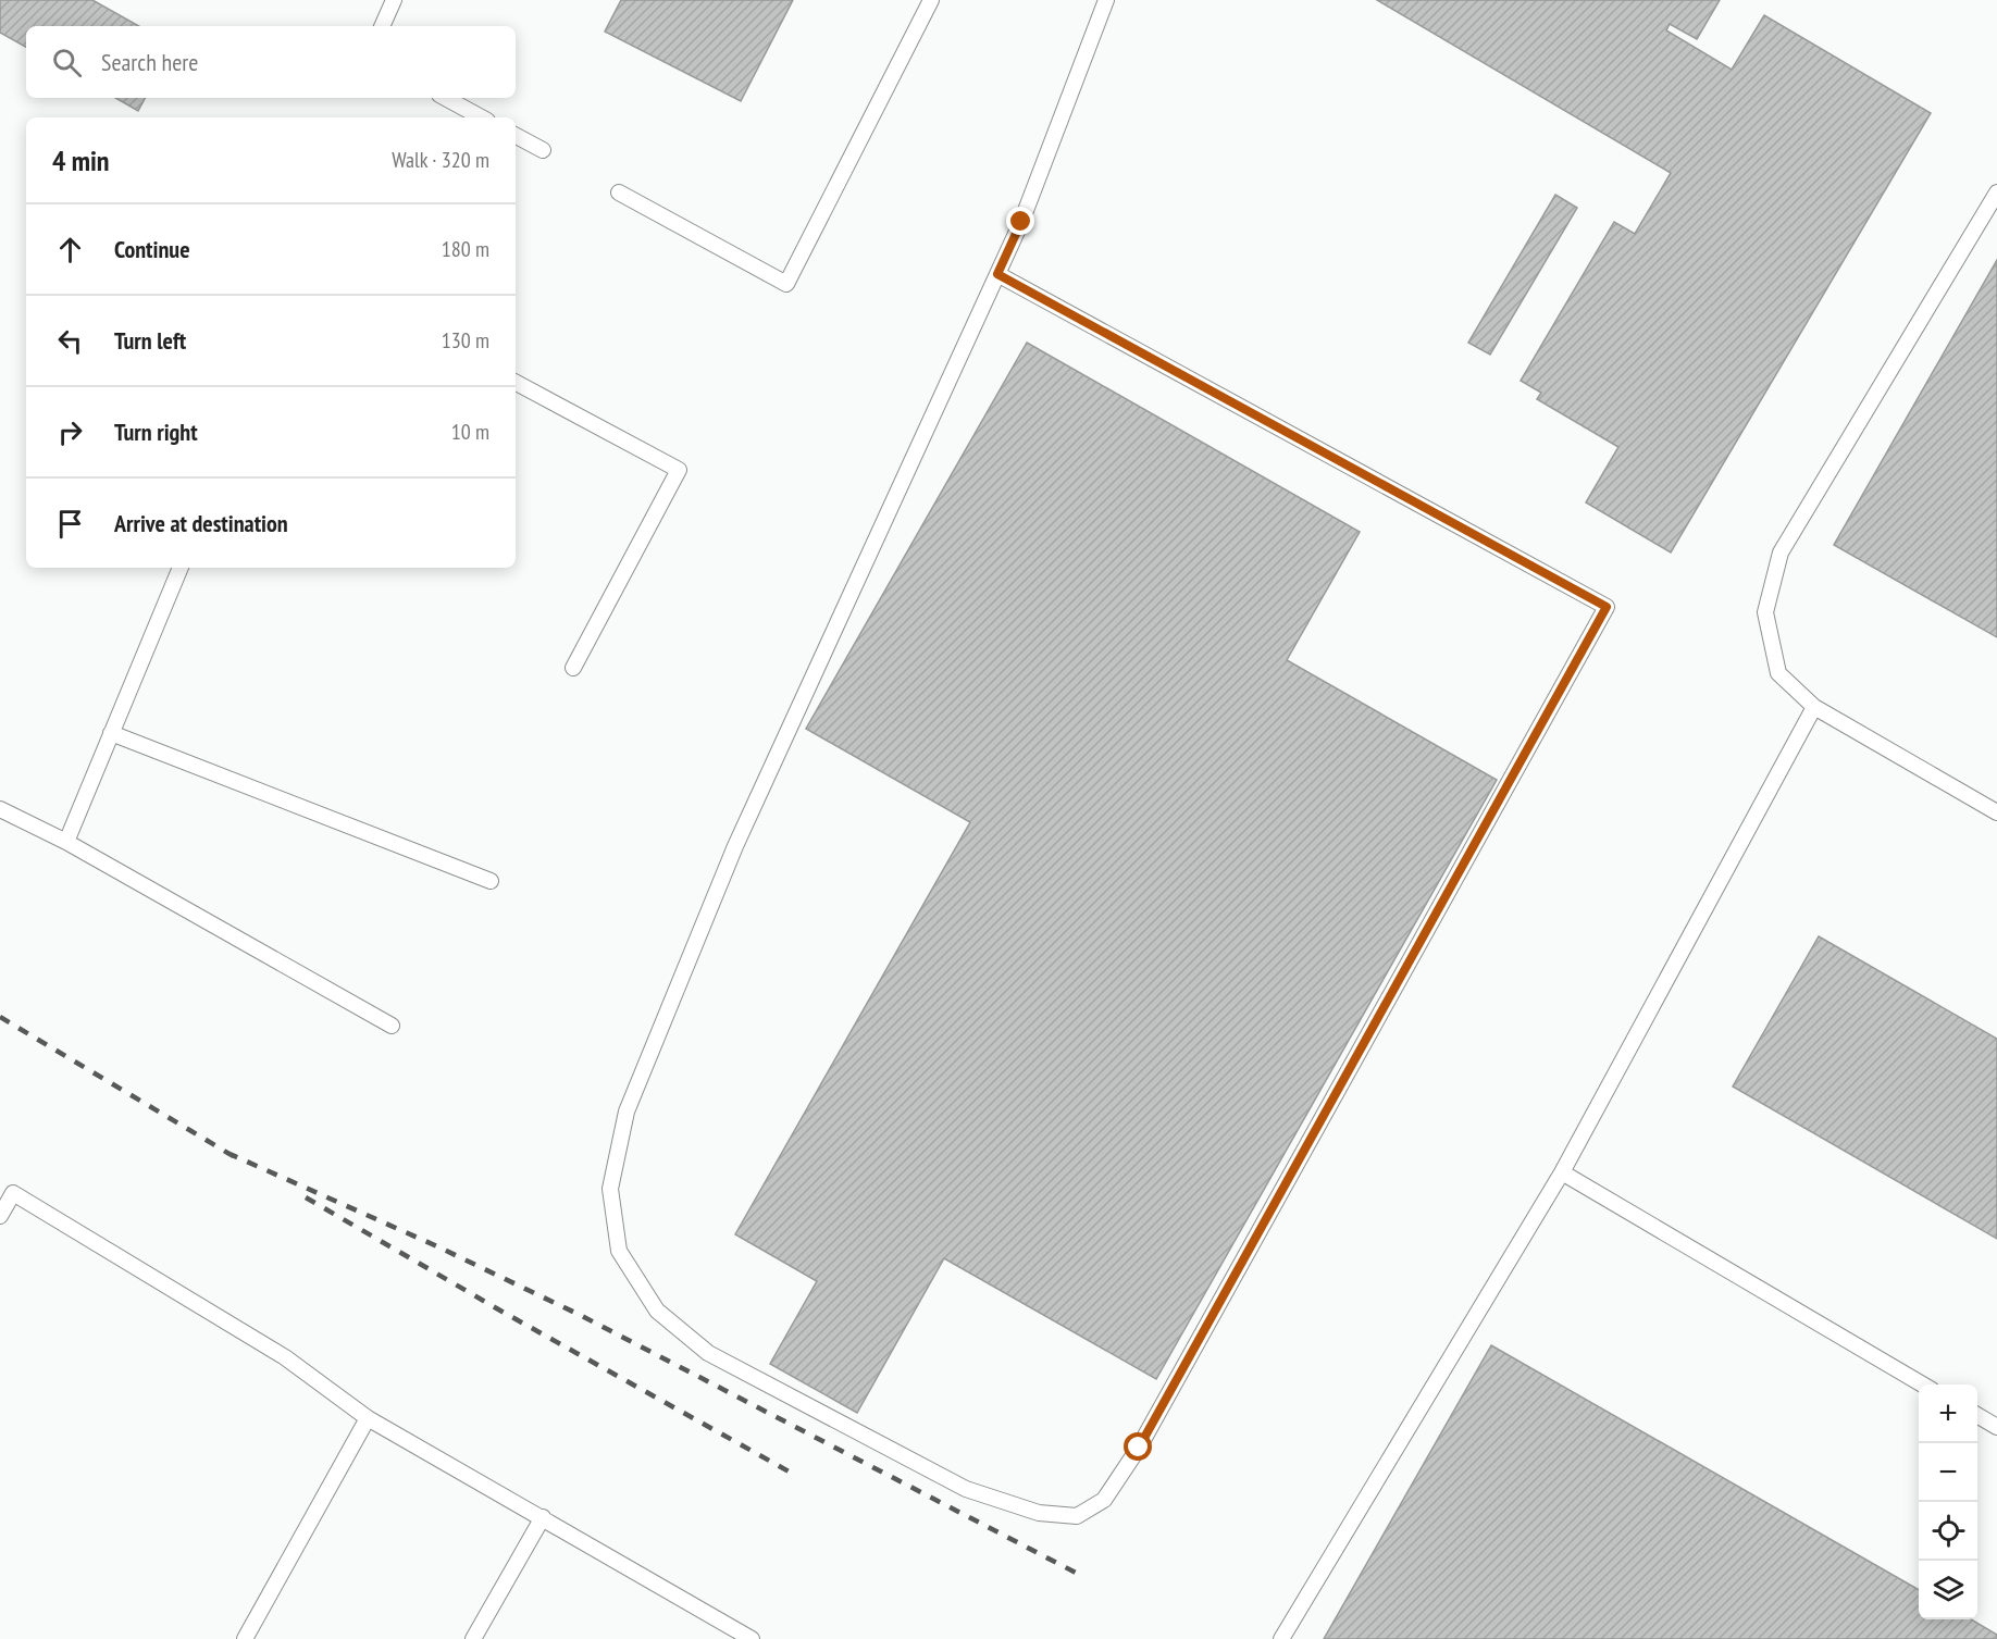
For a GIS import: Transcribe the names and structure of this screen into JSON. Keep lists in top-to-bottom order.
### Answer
{
  "page": {
    "search": "Search here",
    "heading": ["4 min", "Walk · 320 m"],
    "list": [
      ["Continue", "180 m"],
      ["Turn left", "130 m"],
      ["Turn right", "10 m"],
      "Arrive at destination"
    ],
    "map_buttons": ["+", "−"]
  }
}
